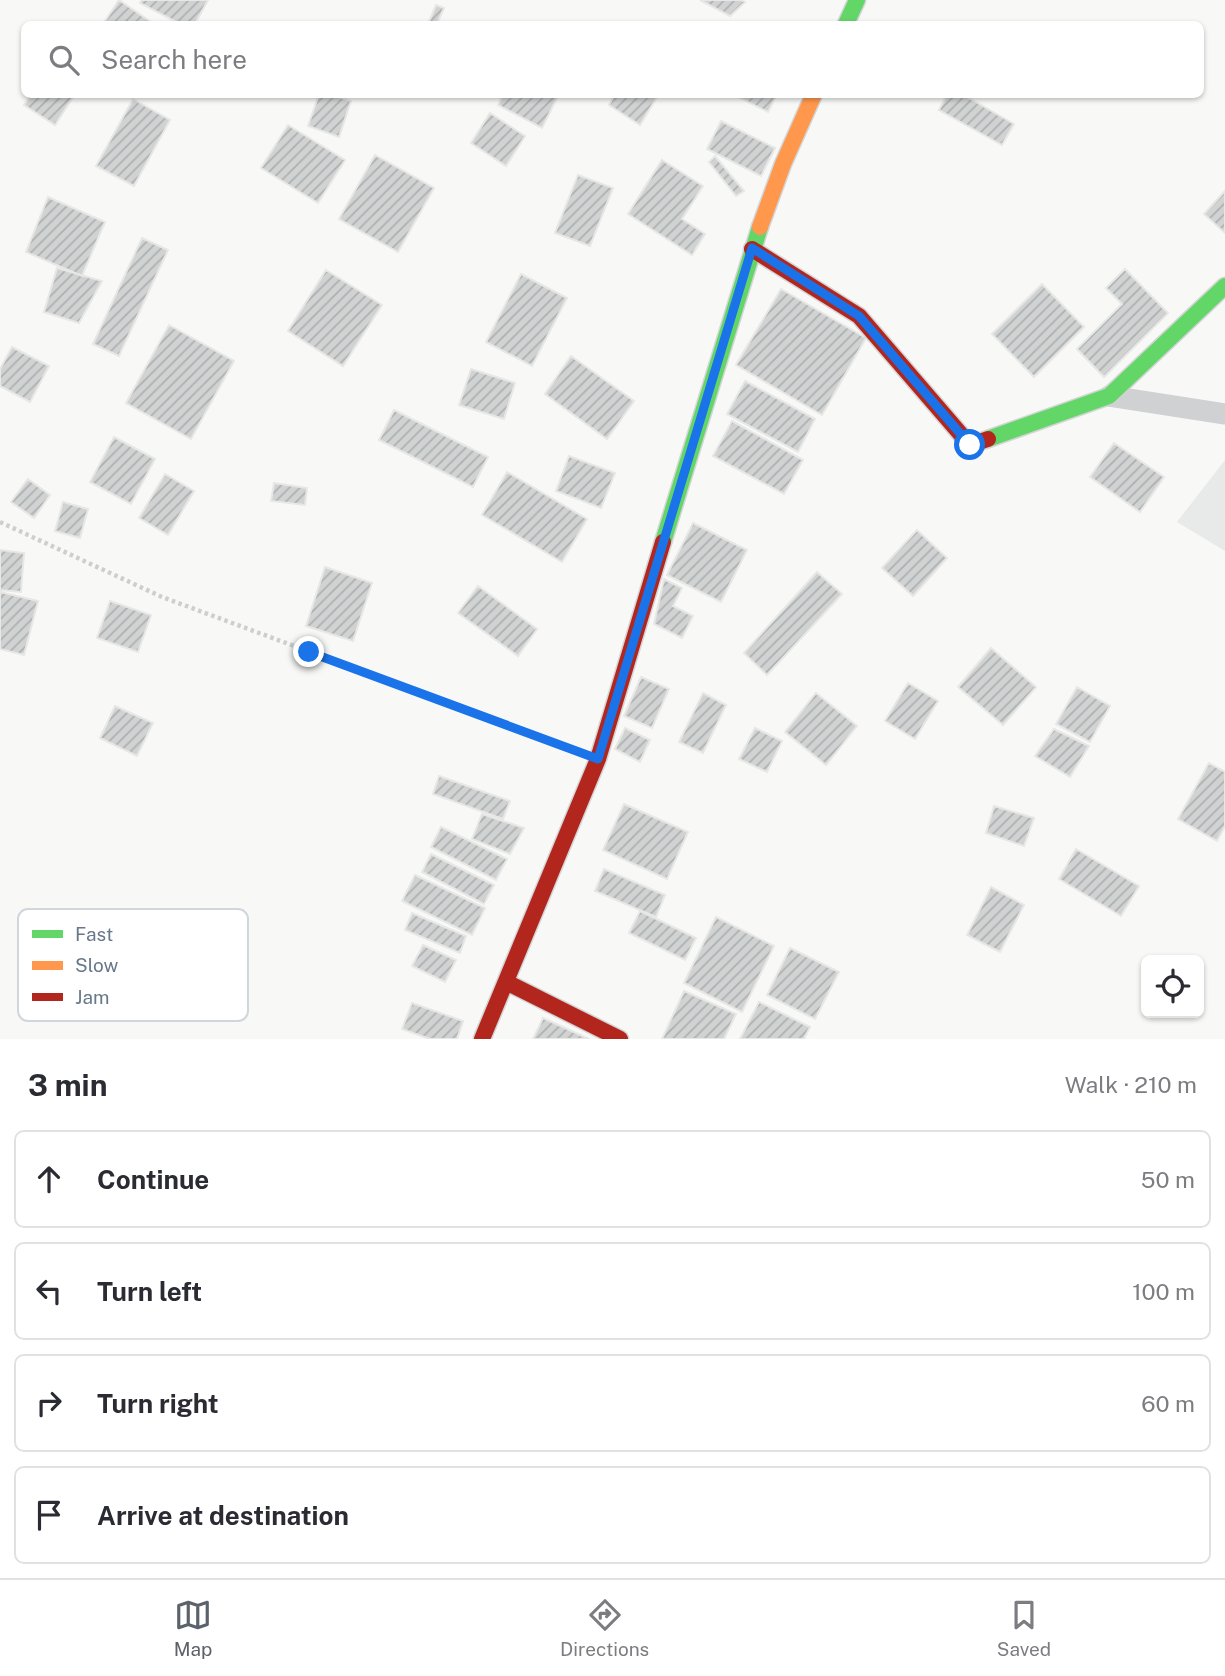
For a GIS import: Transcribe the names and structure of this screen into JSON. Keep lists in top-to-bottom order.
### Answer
{
  "legend": ["Fast", "Slow", "Jam"],
  "page": {
    "search": "Search here",
    "heading": ["3 min", "Walk · 210 m"],
    "list": [
      ["Continue", "50 m"],
      ["Turn left", "100 m"],
      ["Turn right", "60 m"],
      "Arrive at destination"
    ],
    "nav": ["Map", "Directions", "Saved"]
  }
}
